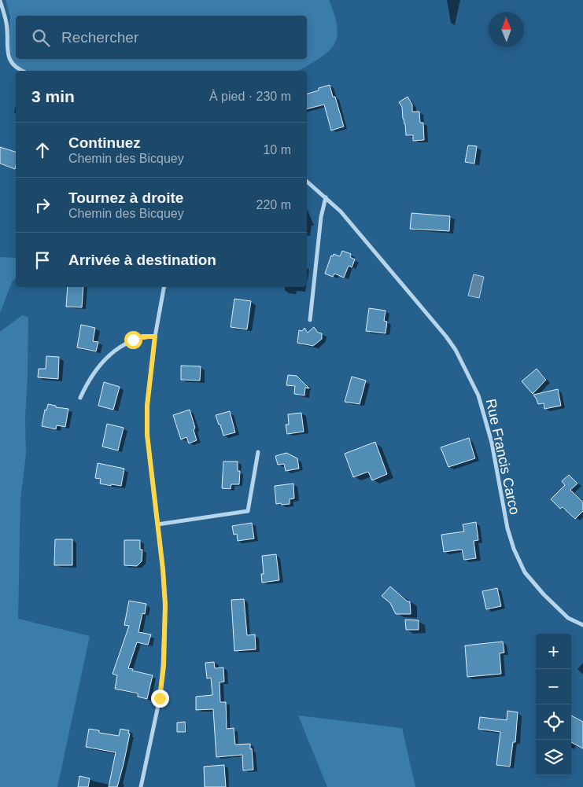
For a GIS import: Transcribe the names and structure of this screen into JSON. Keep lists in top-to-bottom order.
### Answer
{
  "streets": {
    "street": ["Rue Francis Carco"]
  },
  "north": "top",
  "page": {
    "search": "Rechercher",
    "heading": ["3 min", "À pied · 230 m"],
    "list": [
      ["Continuez", "Chemin des Bicquey", "10 m"],
      ["Tournez à droite", "Chemin des Bicquey", "220 m"],
      "Arrivée à destination"
    ],
    "map_buttons": ["+", "−"]
  }
}
